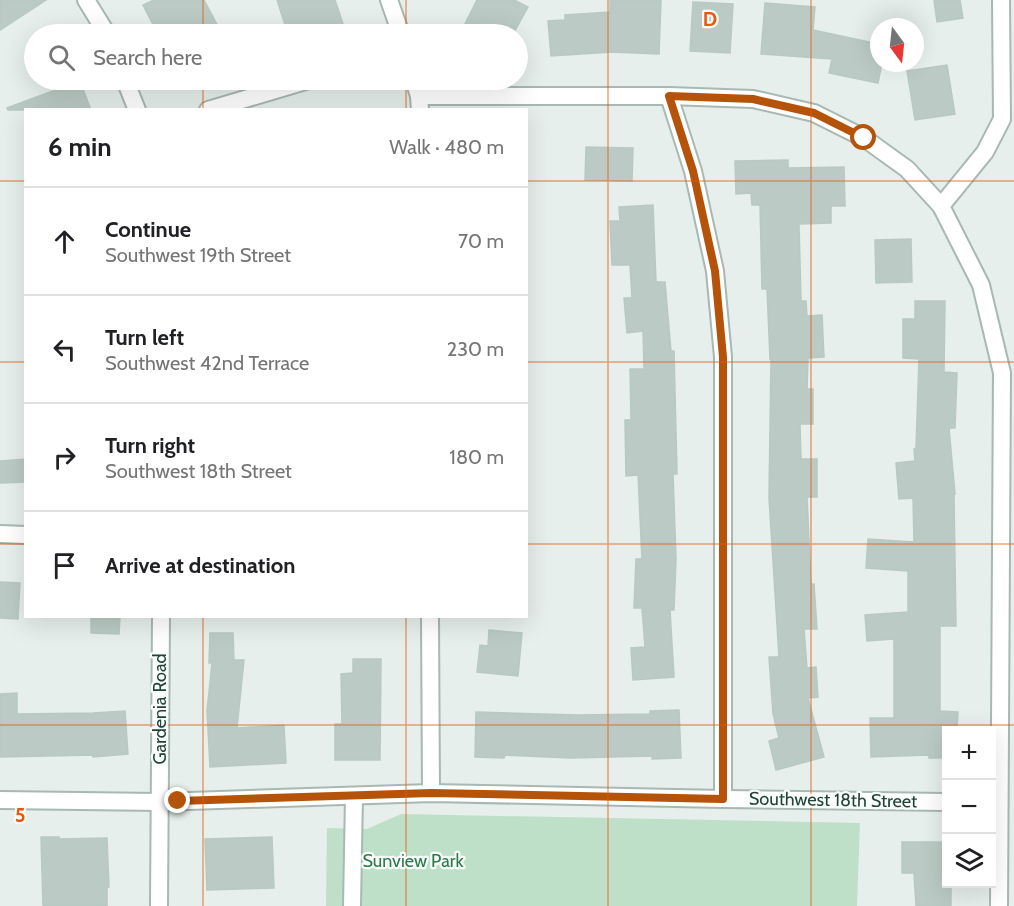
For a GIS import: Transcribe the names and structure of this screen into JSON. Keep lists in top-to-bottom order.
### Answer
{
  "streets": {
    "street": ["Gardenia Road", "Southwest 18th Street"]
  },
  "crossings": [
    ["Gardenia Road", "Southwest 18th Street"]
  ],
  "parks": ["Sunview Park"],
  "north": "bottom",
  "page": {
    "search": "Search here",
    "heading": ["6 min", "Walk · 480 m"],
    "list": [
      ["Continue", "Southwest 19th Street", "70 m"],
      ["Turn left", "Southwest 42nd Terrace", "230 m"],
      ["Turn right", "Southwest 18th Street", "180 m"],
      "Arrive at destination"
    ],
    "map_buttons": ["+", "−"]
  },
  "grid": {
    "columns": ["D"],
    "rows": ["5"]
  }
}
